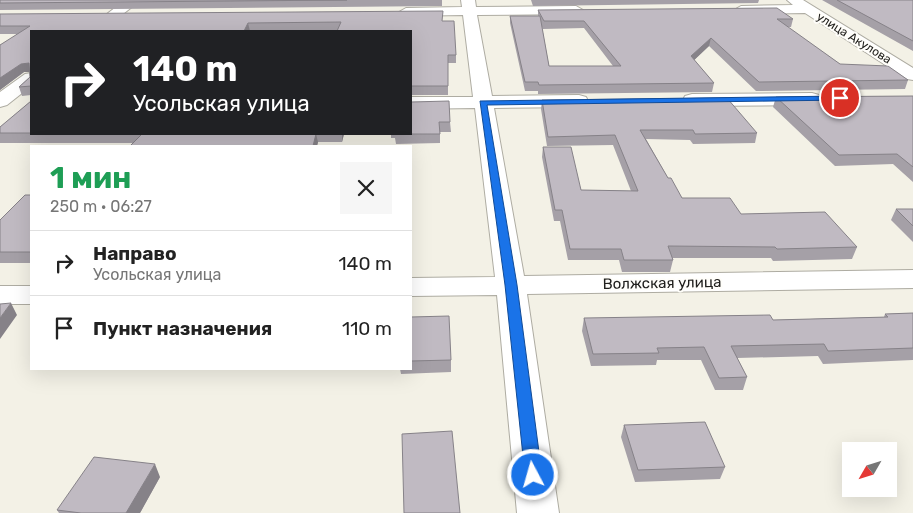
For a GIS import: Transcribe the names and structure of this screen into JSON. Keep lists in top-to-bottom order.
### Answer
{
  "streets": {
    "street": ["улица Акулова", "Волжская улица"]
  },
  "north": "bottom left",
  "page": {
    "turn": ["140 m", "Усольская улица"],
    "heading": ["1 мин", "250 m · 06:27"],
    "list": [
      {
        "name": "Направо",
        "note": "Усольская улица",
        "value": "140 m"
      },
      {
        "name": "Пункт назначения",
        "value": "110 m"
      }
    ]
  }
}
